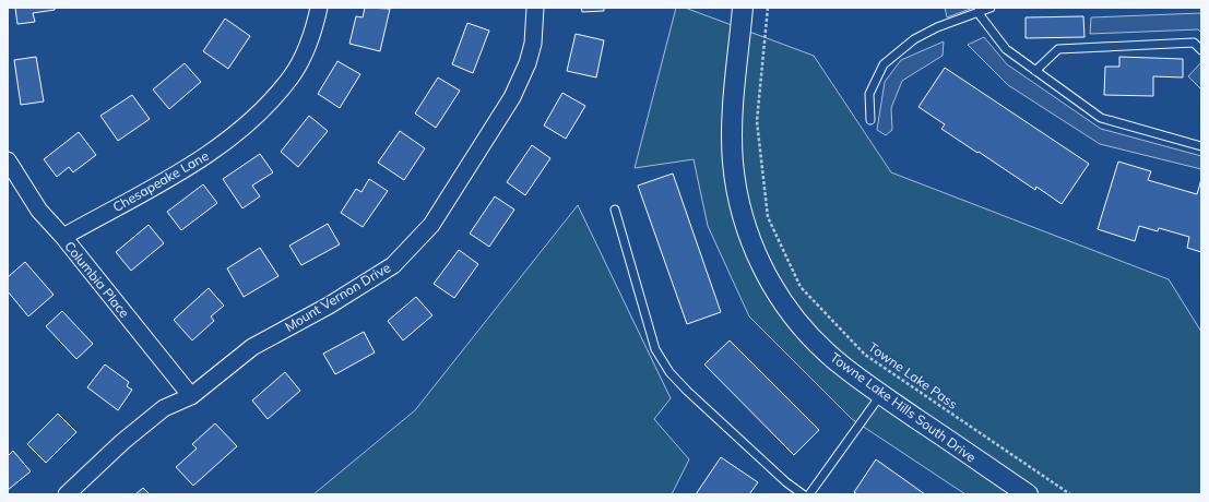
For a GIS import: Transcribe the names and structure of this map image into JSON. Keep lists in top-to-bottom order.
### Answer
{
  "streets": {
    "street": [
      "Chesapeake Lane",
      "Columbia Place",
      "Mount Vernon Drive",
      "Towne Lake Hills South Drive"
    ],
    "path": ["Towne Lake Pass"]
  },
  "crossings": [
    ["Chesapeake Lane", "Columbia Place"],
    ["Columbia Place", "Mount Vernon Drive"]
  ]
}
